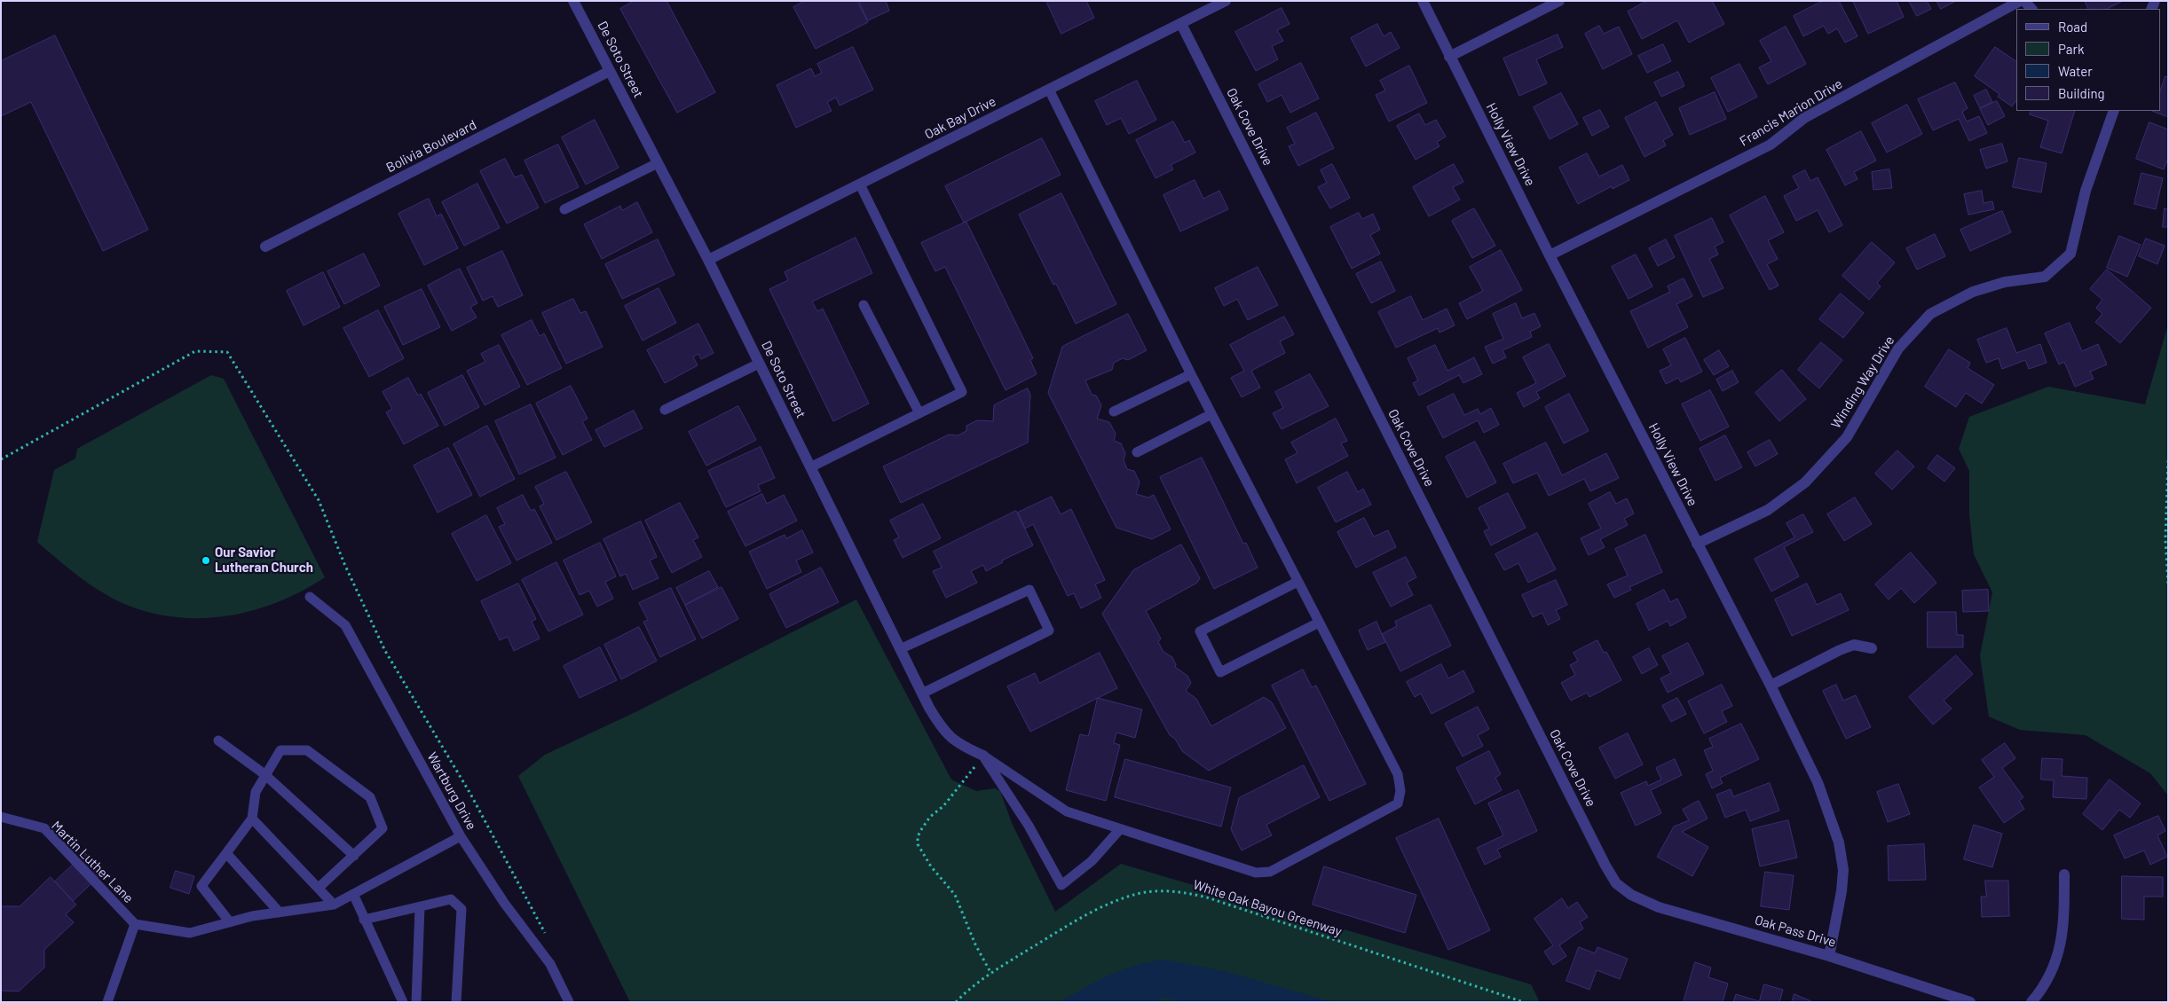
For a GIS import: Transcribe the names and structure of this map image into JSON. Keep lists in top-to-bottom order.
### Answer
{
  "streets": {
    "street": [
      "De Soto Street",
      "Francis Marion Drive",
      "Oak Bay Drive",
      "Oak Cove Drive",
      "Holly View Drive",
      "Bolivia Boulevard",
      "Winding Way Drive",
      "Oak Pass Drive"
    ],
    "lane": ["Wartburg Drive", "Martin Luther Lane"],
    "path": ["White Oak Bayou Greenway"]
  },
  "crossings": [
    ["De Soto Street", "Oak Bay Drive"],
    ["De Soto Street", "Bolivia Boulevard"],
    ["Francis Marion Drive", "Holly View Drive"],
    ["Oak Bay Drive", "Oak Cove Drive"],
    ["Oak Cove Drive", "Oak Pass Drive"],
    ["Holly View Drive", "Winding Way Drive"],
    ["Holly View Drive", "Oak Pass Drive"]
  ],
  "places": ["Our Savior Lutheran Church"],
  "legend": [
    "Road",
    "Park",
    "Water",
    "Building"
  ]
}
